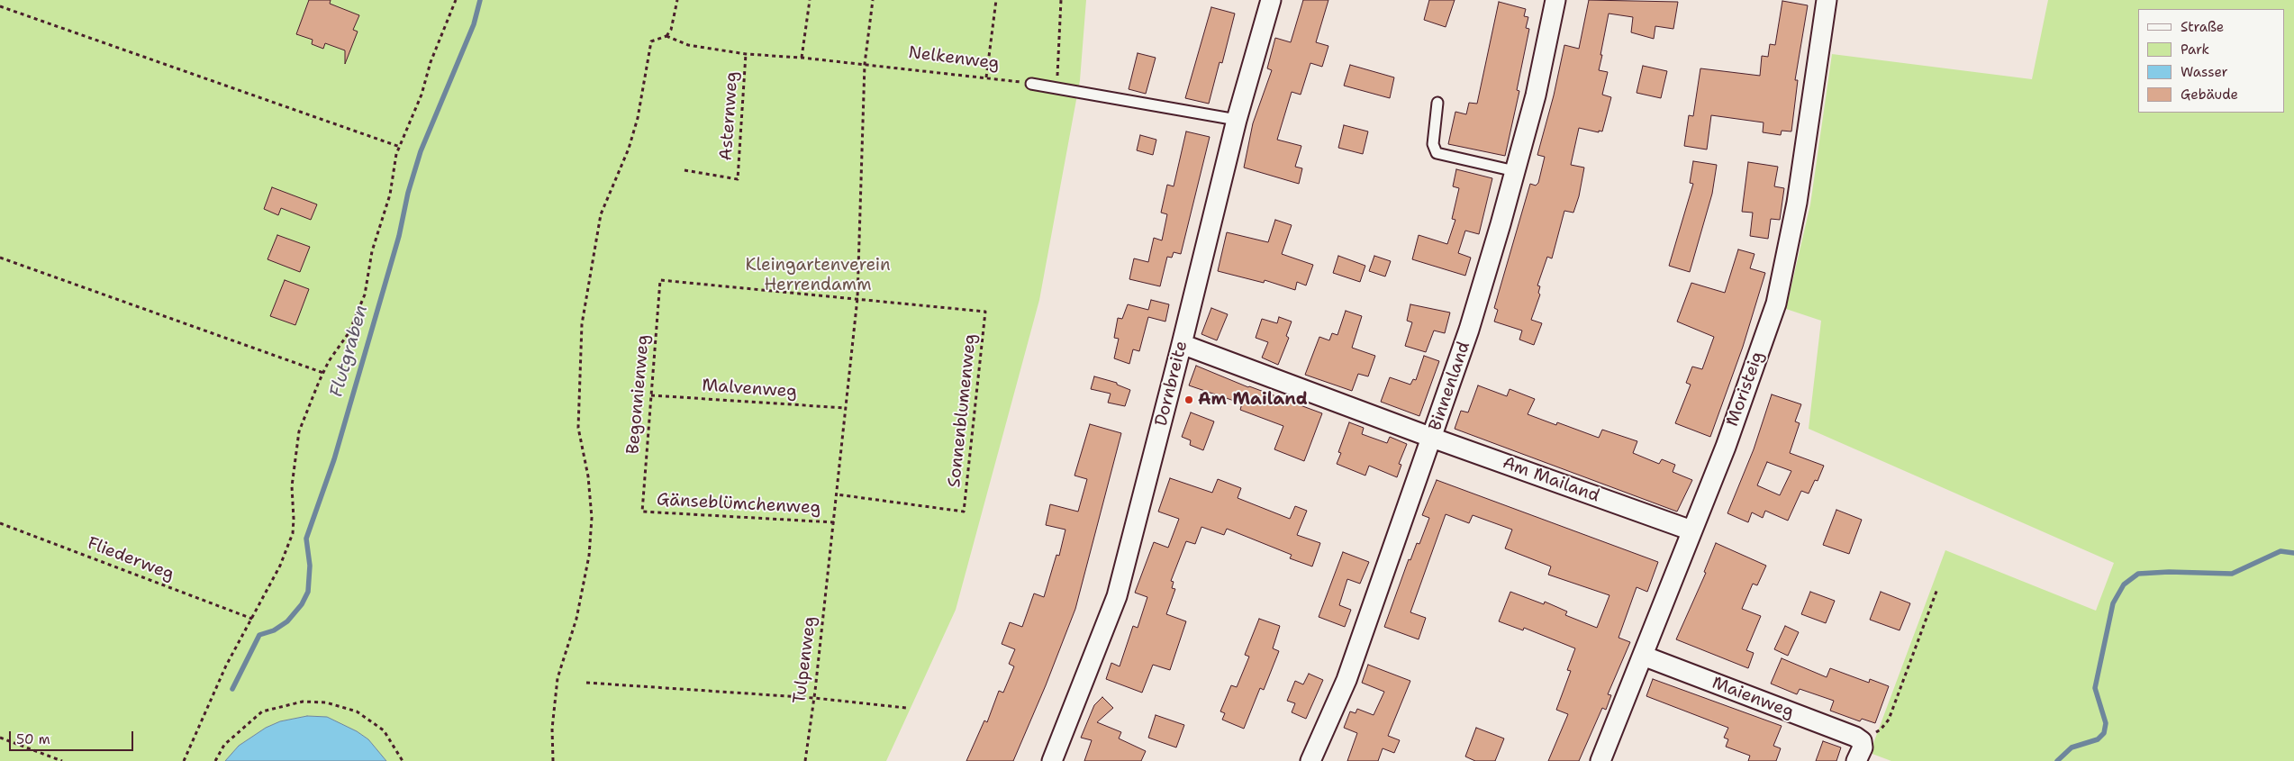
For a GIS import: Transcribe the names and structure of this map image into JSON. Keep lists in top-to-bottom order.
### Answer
{
  "streets": {
    "street": [
      "Dornbreite",
      "Binnenland",
      "Moristeig",
      "Am Mailand",
      "Maienweg"
    ],
    "path": [
      "Nelkenweg",
      "Asternweg",
      "Malvenweg",
      "Begonnienweg",
      "Sonnenblumenweg",
      "Gänseblümchenweg",
      "Fliederweg",
      "Tulpenweg"
    ]
  },
  "crossings": [
    ["Nelkenweg", "Asternweg"],
    ["Nelkenweg", "Tulpenweg"],
    ["Dornbreite", "Am Mailand"],
    ["Binnenland", "Am Mailand"],
    ["Malvenweg", "Begonnienweg"],
    ["Malvenweg", "Tulpenweg"],
    ["Moristeig", "Am Mailand"],
    ["Moristeig", "Maienweg"],
    ["Begonnienweg", "Sonnenblumenweg"],
    ["Begonnienweg", "Gänseblümchenweg"],
    ["Begonnienweg", "Tulpenweg"],
    ["Sonnenblumenweg", "Tulpenweg"],
    ["Gänseblümchenweg", "Tulpenweg"]
  ],
  "water": ["Flutgraben"],
  "parks": ["Kleingartenverein Herrendamm"],
  "places": ["Am Mailand"],
  "legend": [
    "Straße",
    "Park",
    "Wasser",
    "Gebäude"
  ],
  "scale_bar": "50 m"
}
